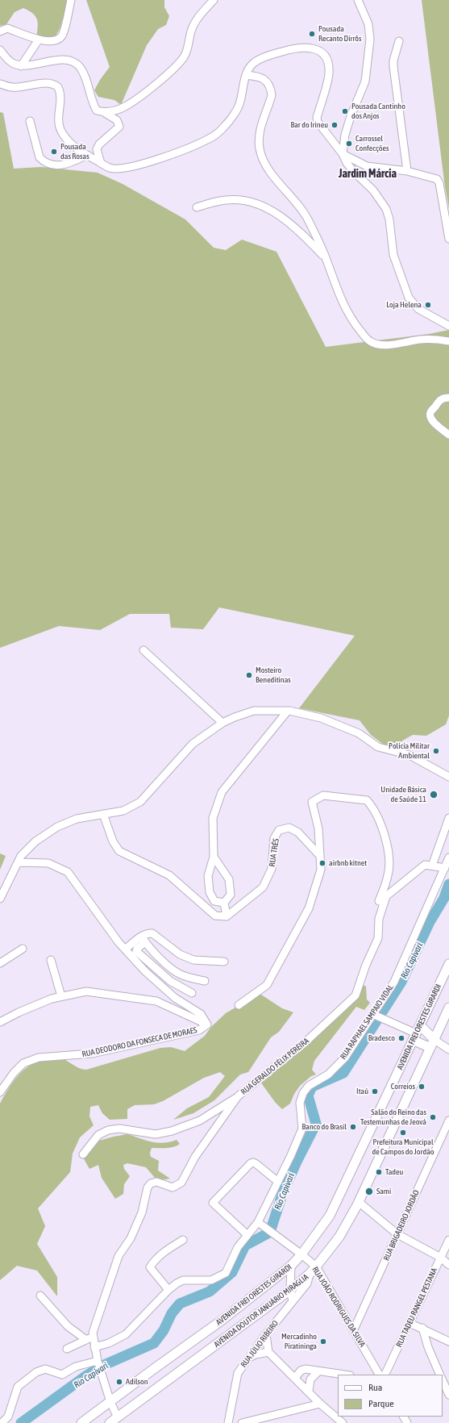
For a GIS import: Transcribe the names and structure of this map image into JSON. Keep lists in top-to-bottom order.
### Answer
{
  "streets": {
    "main road": ["AVENIDA FREI ORESTES GIRARDI", "AVENIDA DOUTOR JANUÁRIO MIRAGLIA"],
    "street": [
      "RUA TRÊS",
      "RUA RAPHAEL SAMPAIO VIDAL",
      "RUA DEODORO DA FONSECA DE MORAES",
      "RUA GERALDO FÉLIX PEREIRA",
      "RUA BRIGADEIRO JORDÃO",
      "RUA JOÃO RODRIGUES DA SILVA",
      "RUA TADEU RANGEL PESTANA",
      "RUA JÚLIO RIBEIRO"
    ]
  },
  "crossings": [
    ["RUA RAPHAEL SAMPAIO VIDAL", "RUA GERALDO FÉLIX PEREIRA"],
    ["RUA RAPHAEL SAMPAIO VIDAL", "RUA JOÃO RODRIGUES DA SILVA"],
    ["AVENIDA FREI ORESTES GIRARDI", "RUA GERALDO FÉLIX PEREIRA"],
    ["AVENIDA FREI ORESTES GIRARDI", "RUA JOÃO RODRIGUES DA SILVA"],
    ["RUA GERALDO FÉLIX PEREIRA", "AVENIDA DOUTOR JANUÁRIO MIRAGLIA"],
    ["RUA BRIGADEIRO JORDÃO", "RUA JOÃO RODRIGUES DA SILVA"],
    ["RUA JOÃO RODRIGUES DA SILVA", "AVENIDA DOUTOR JANUÁRIO MIRAGLIA"],
    ["AVENIDA DOUTOR JANUÁRIO MIRAGLIA", "RUA JÚLIO RIBEIRO"]
  ],
  "districts": ["Jardim Márcia"],
  "water": ["Rio Capivari"],
  "places": [
    "Pousada Recanto Dirrôs",
    "Pousada Cantinho dos Anjos",
    "Bar do Irineu",
    "Carrossel Confecções",
    "Pousada das Rosas",
    "Loja Helena",
    "Mosteiro Beneditinas",
    "Polícia Militar Ambiental",
    "Unidade Básica de Saúde 11",
    "airbnb kitnet",
    "Bradesco",
    "Correios",
    "Itaú",
    "Salão do Reino das Testemunhas de Jeová",
    "Banco do Brasil",
    "Prefeitura Municipal de Campos do Jordão",
    "Tadeu",
    "Sami",
    "Mercadinho Piratininga",
    "Adilson"
  ],
  "legend": ["Rua", "Parque"]
}
